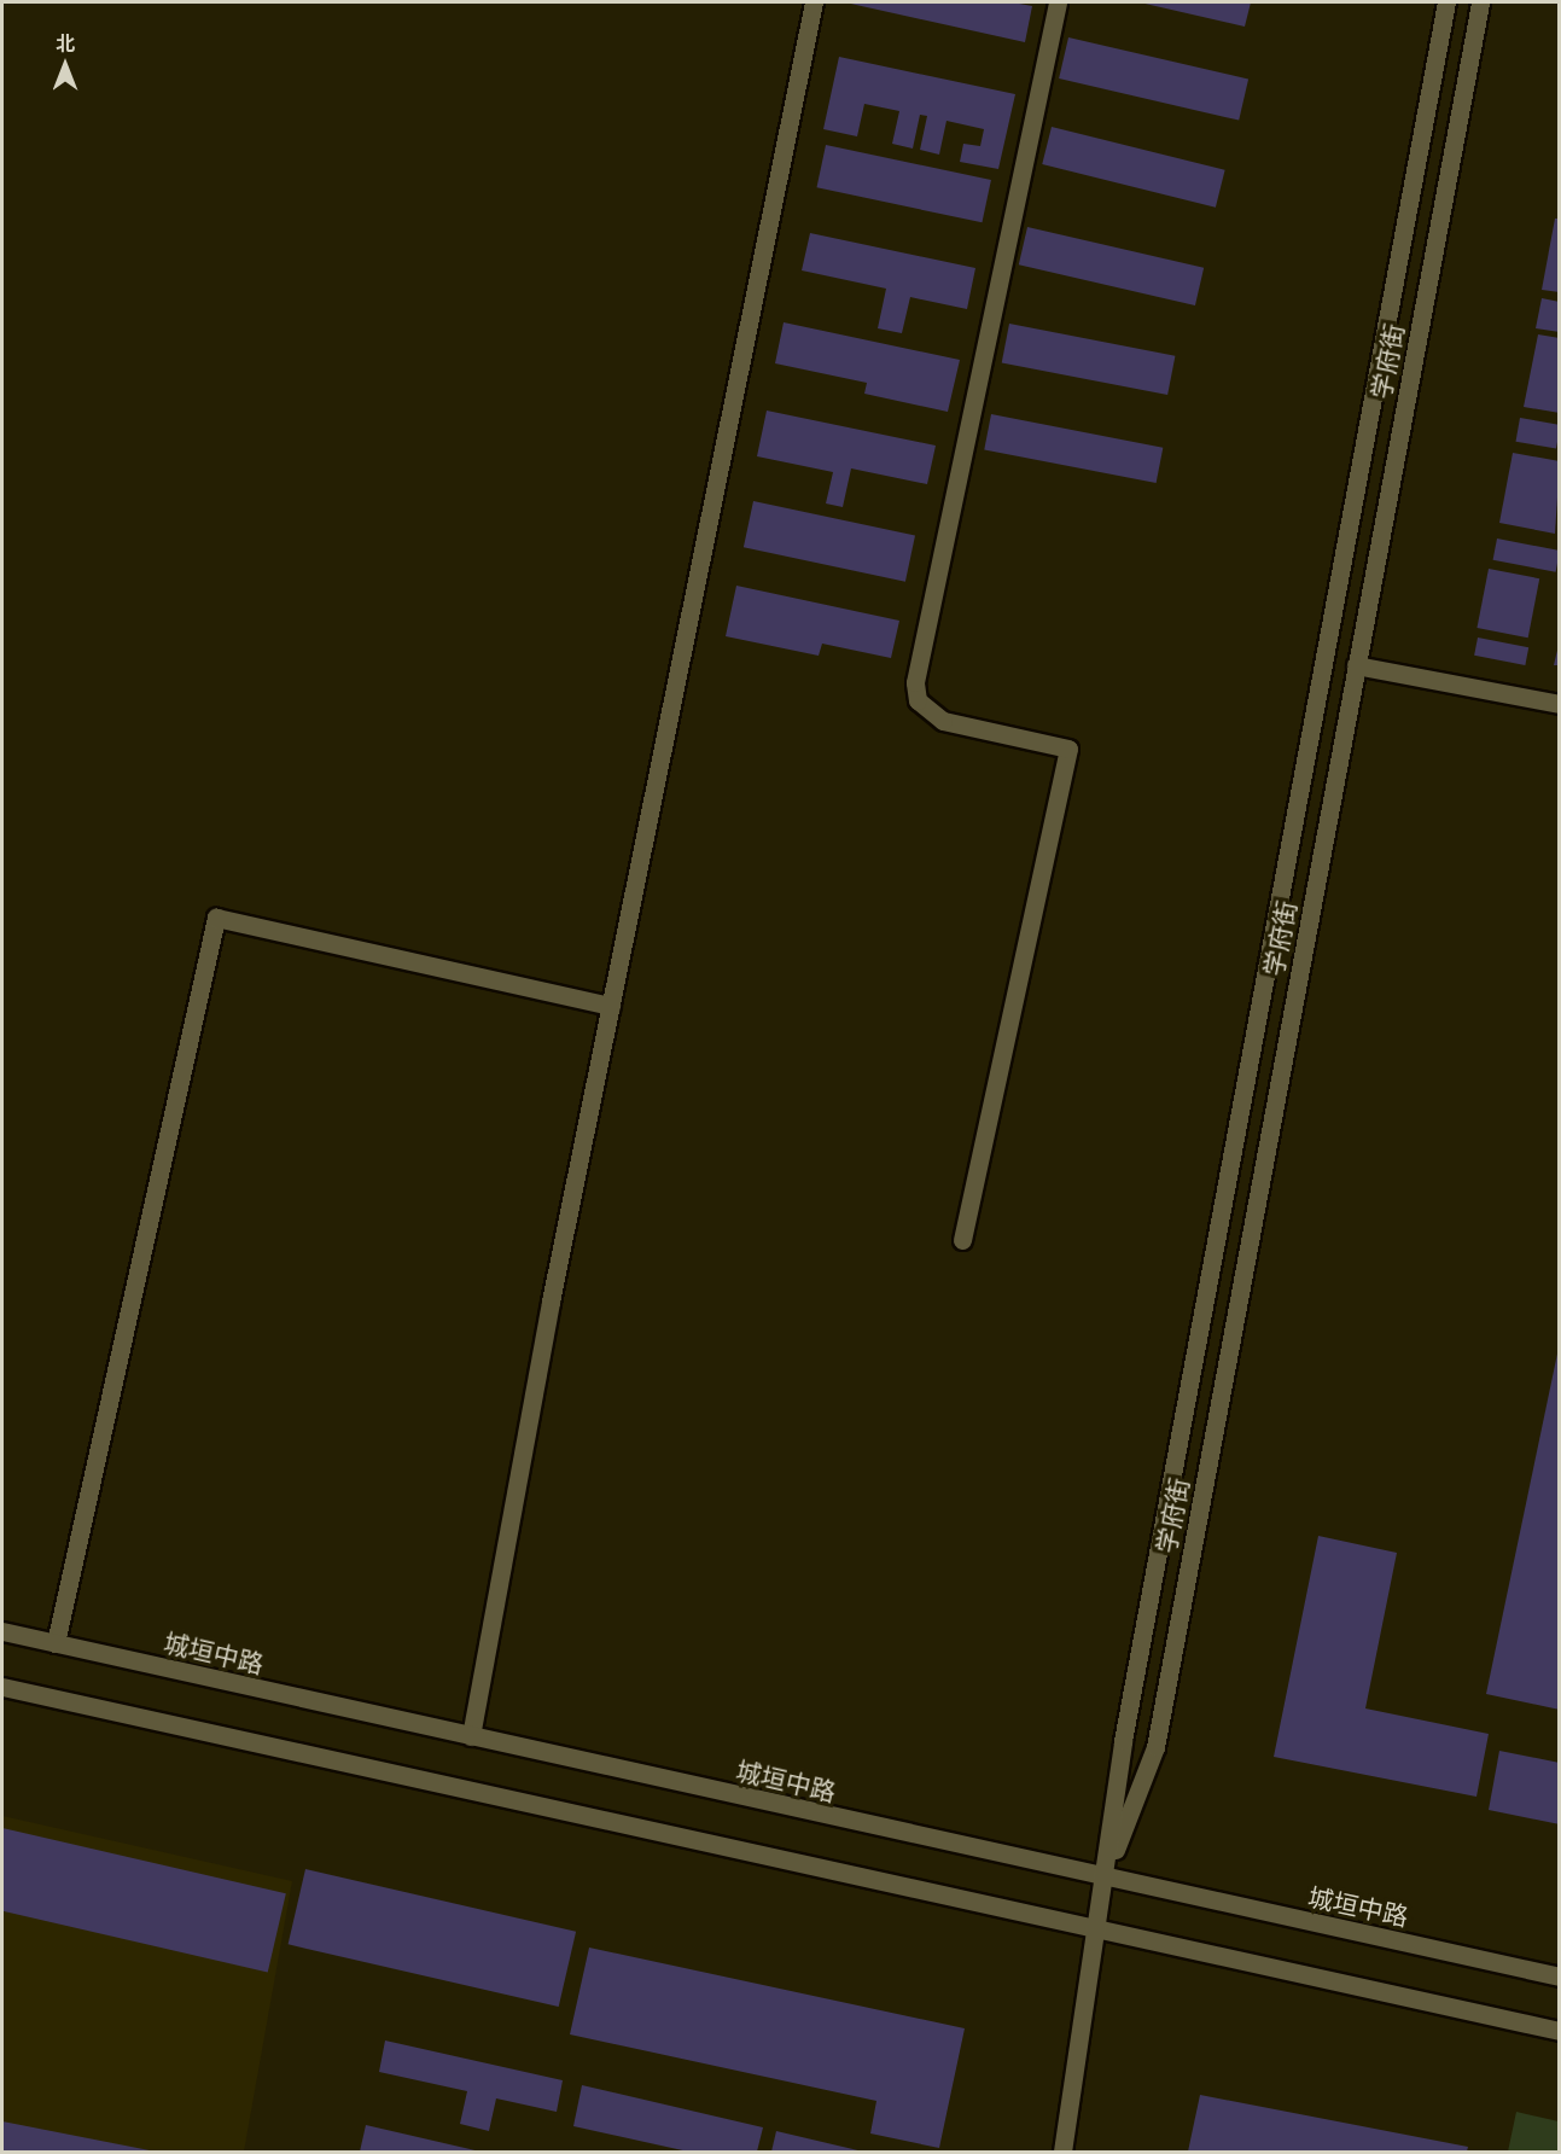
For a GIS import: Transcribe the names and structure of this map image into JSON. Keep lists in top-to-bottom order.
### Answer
{
  "streets": {
    "street": ["学府街", "城垣中路"]
  },
  "crossings": [
    ["学府街", "城垣中路"]
  ],
  "north": "top"
}
